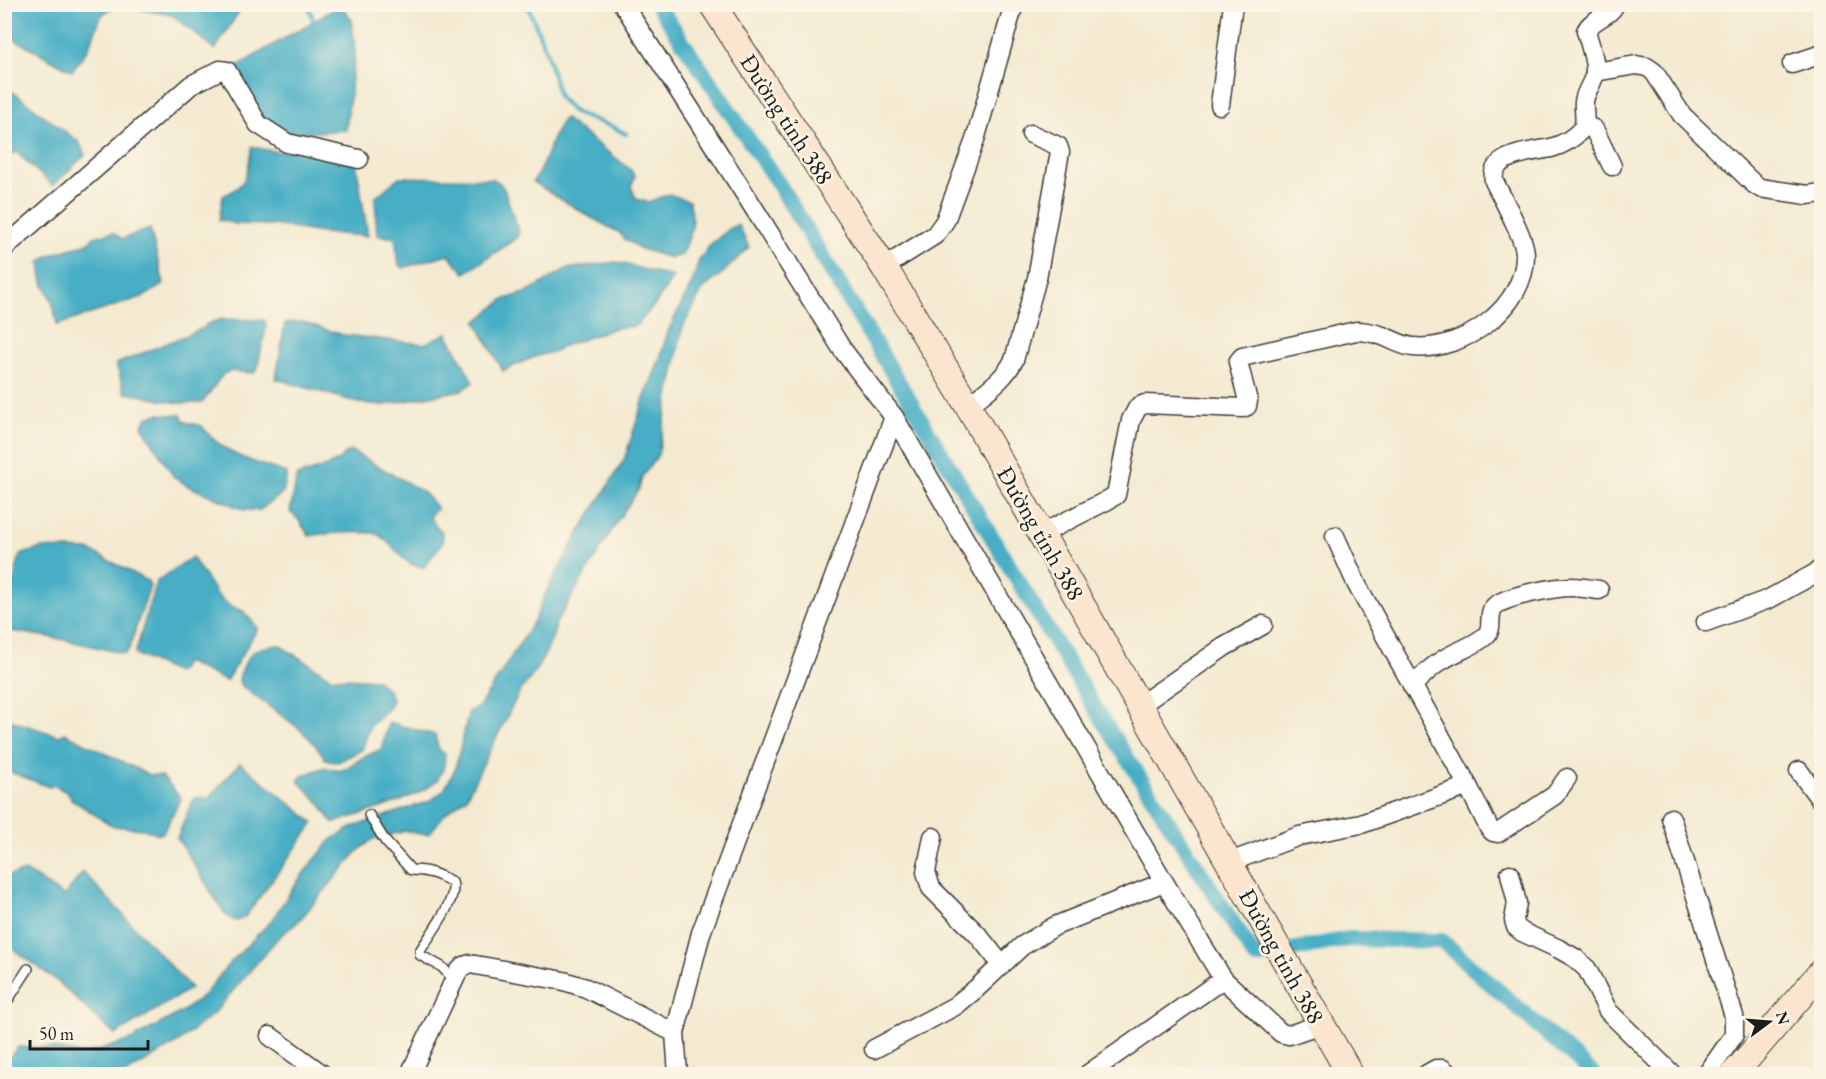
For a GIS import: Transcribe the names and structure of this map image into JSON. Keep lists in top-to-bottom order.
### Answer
{
  "streets": {
    "main road": ["Đường tỉnh 388"]
  },
  "scale_bar": "50 m",
  "north": "right"
}
